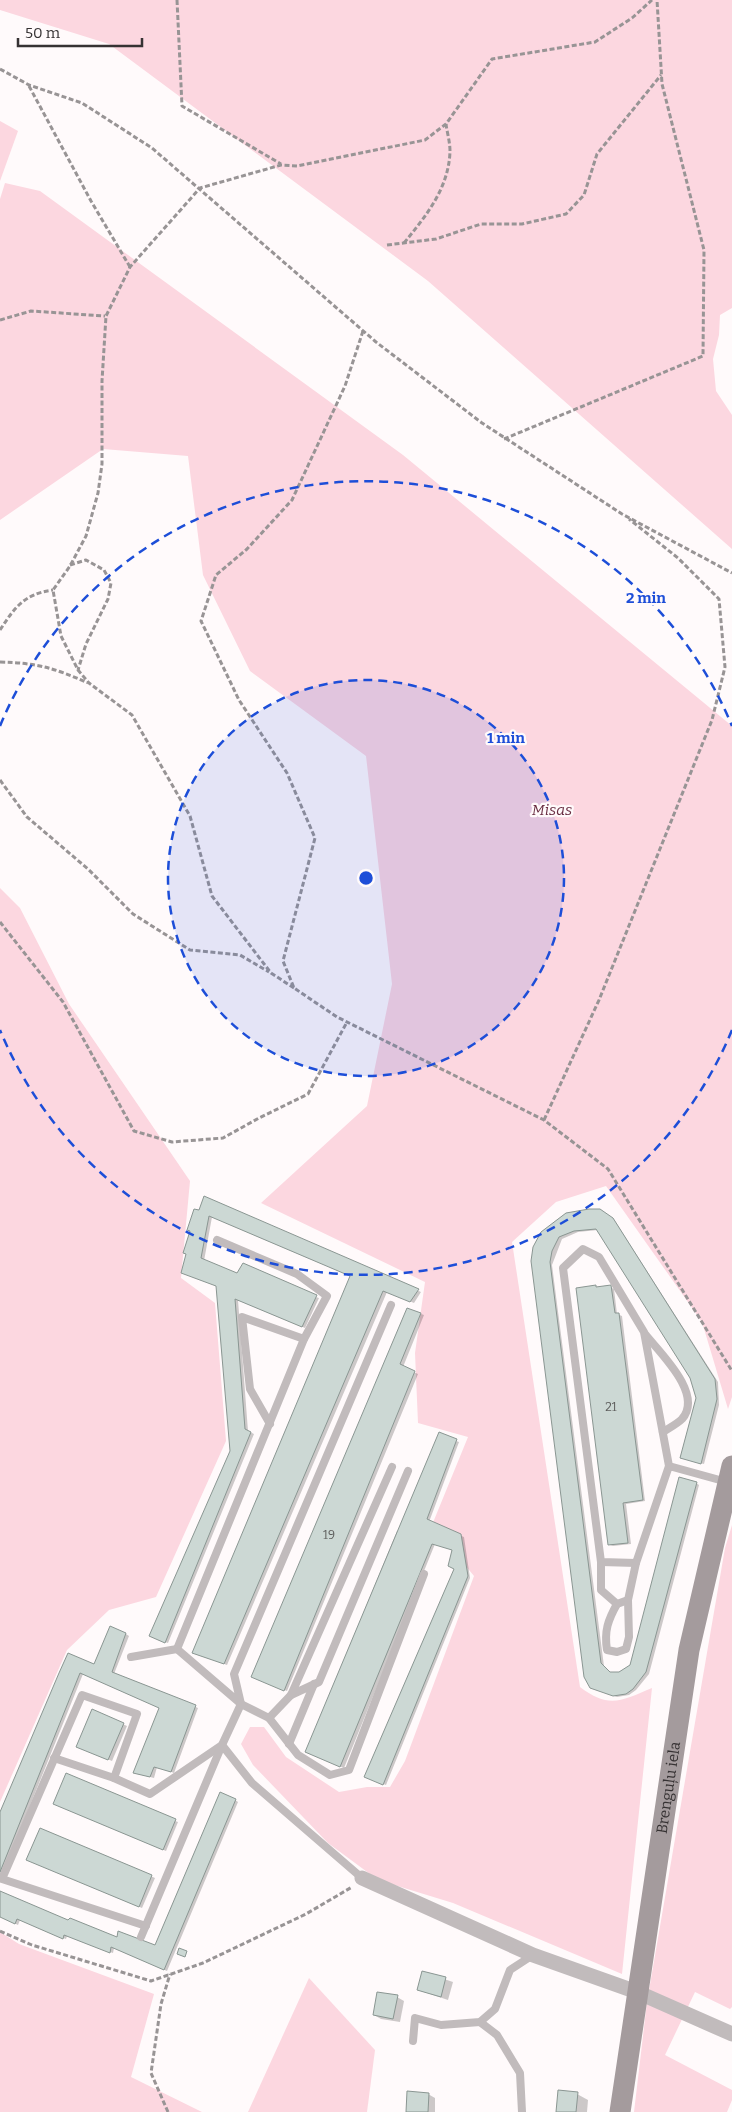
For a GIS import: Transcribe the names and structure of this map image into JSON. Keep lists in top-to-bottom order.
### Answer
{
  "streets": {
    "street": ["Brenguļu iela"]
  },
  "parks": ["Misas"],
  "house_numbers": ["21", "19"],
  "scale_bar": "50 m",
  "rings": ["2 min", "1 min"]
}
